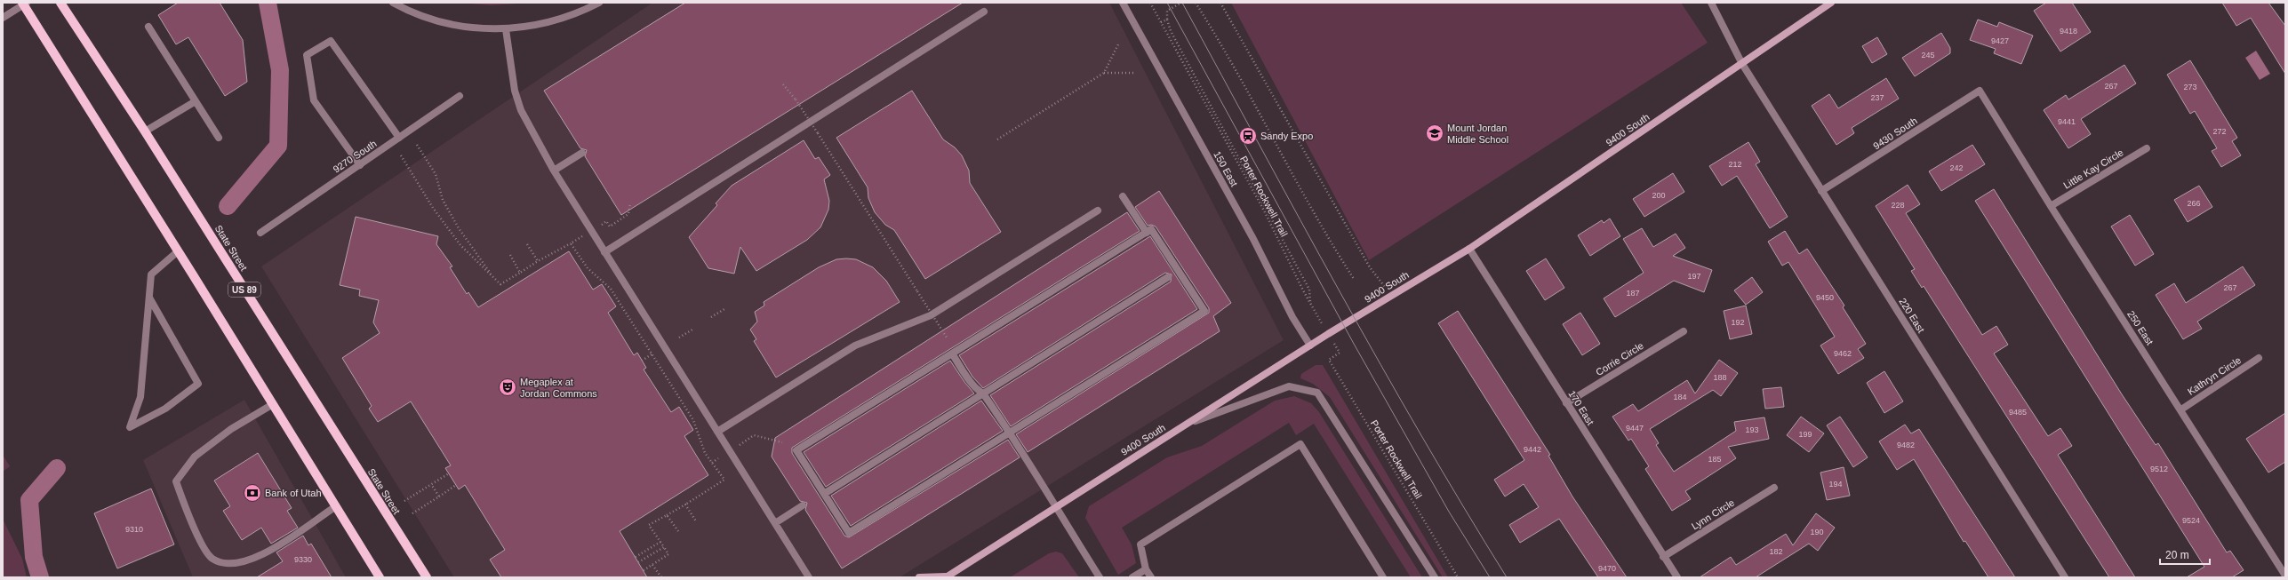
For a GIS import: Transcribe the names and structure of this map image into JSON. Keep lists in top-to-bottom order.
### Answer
{
  "streets": {
    "main road": ["State Street", "US 89"],
    "street": [
      "9400 South",
      "9430 South",
      "9270 South",
      "150 East",
      "Little Kay Circle",
      "220 East",
      "250 East",
      "Corrie Circle",
      "Kathryn Circle",
      "170 East",
      "Lynn Circle"
    ],
    "path": ["Porter Rockwell Trail"]
  },
  "crossings": [
    ["9400 South", "150 East"],
    ["9400 South", "220 East"],
    ["9400 South", "170 East"],
    ["9430 South", "220 East"],
    ["9430 South", "250 East"],
    ["Little Kay Circle", "250 East"],
    ["250 East", "Kathryn Circle"],
    ["Corrie Circle", "170 East"],
    ["170 East", "Lynn Circle"]
  ],
  "places": {
    "school or university": ["Mount Jordan Middle School"],
    "station": ["Sandy Expo"],
    "theatre": ["Megaplex at Jordan Commons"],
    "bank": ["Bank of Utah"]
  },
  "house_numbers": [
    "9418",
    "9427",
    "245",
    "267",
    "273",
    "237",
    "9441",
    "272",
    "212",
    "242",
    "200",
    "266",
    "228",
    "197",
    "267",
    "187",
    "9450",
    "192",
    "9462",
    "188",
    "184",
    "9485",
    "9447",
    "193",
    "199",
    "9482",
    "9442",
    "185",
    "9512",
    "194",
    "9524",
    "9310",
    "190",
    "182",
    "9330",
    "9470"
  ],
  "scale_bar": "20 m"
}
